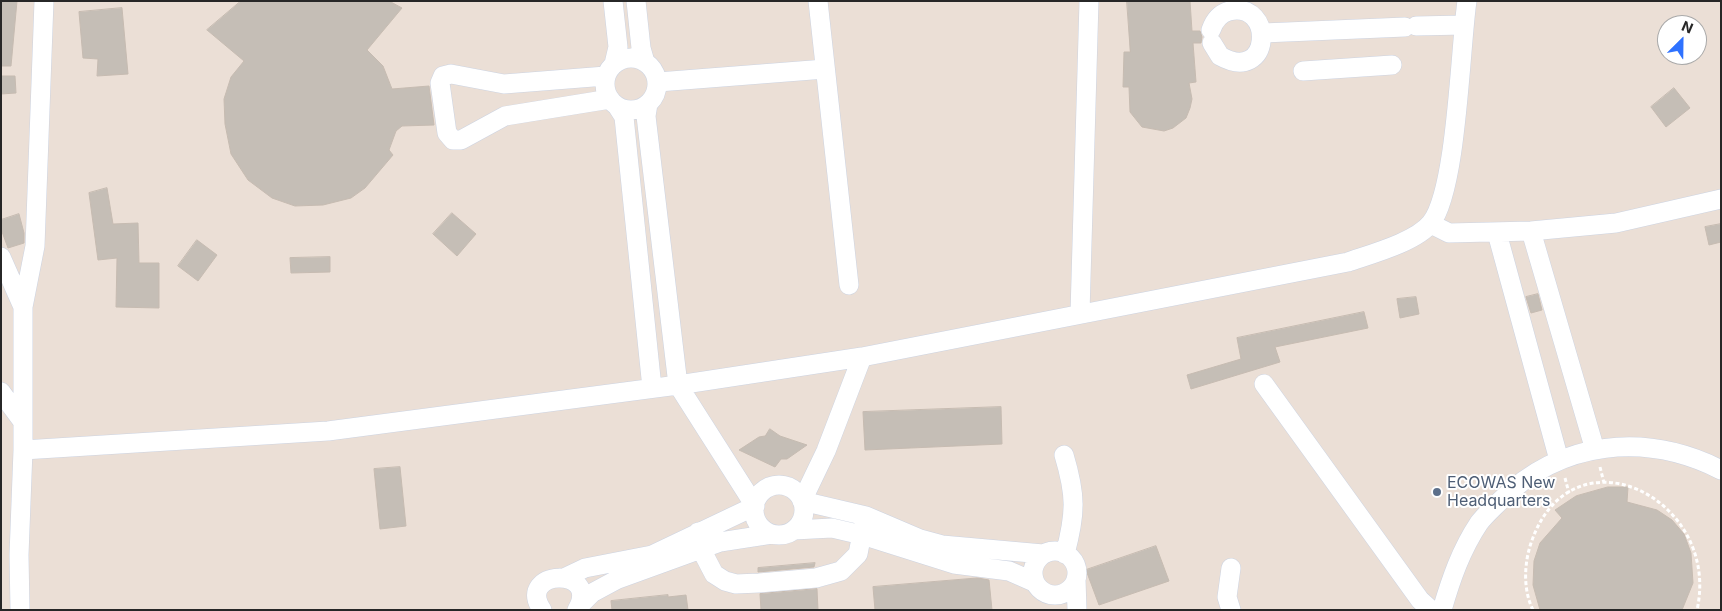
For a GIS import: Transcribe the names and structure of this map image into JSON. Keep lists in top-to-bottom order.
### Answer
{
  "places": ["ECOWAS New Headquarters"],
  "north": "top right"
}
